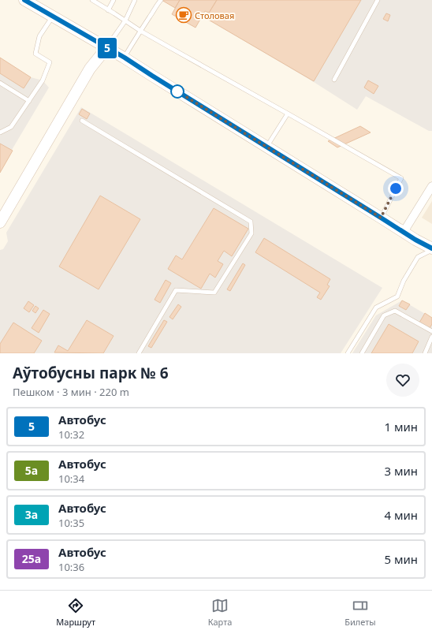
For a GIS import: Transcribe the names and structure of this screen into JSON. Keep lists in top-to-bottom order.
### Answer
{
  "places": {
    "cafe": ["Столовая"]
  },
  "lines": ["bus line 5"],
  "page": {
    "on_map": "5",
    "heading": ["Аўтобусны парк № 6", "Пешком · 3 мин · 220 m"],
    "list": [
      {
        "mark": "5",
        "name": "Автобус",
        "note": "10:32",
        "value": "1 мин"
      },
      {
        "mark": "5а",
        "name": "Автобус",
        "note": "10:34",
        "value": "3 мин"
      },
      {
        "mark": "3а",
        "name": "Автобус",
        "note": "10:35",
        "value": "4 мин"
      },
      {
        "mark": "25а",
        "name": "Автобус",
        "note": "10:36",
        "value": "5 мин"
      }
    ],
    "tabs": ["Маршрут", "Карта", "Билеты"]
  }
}
